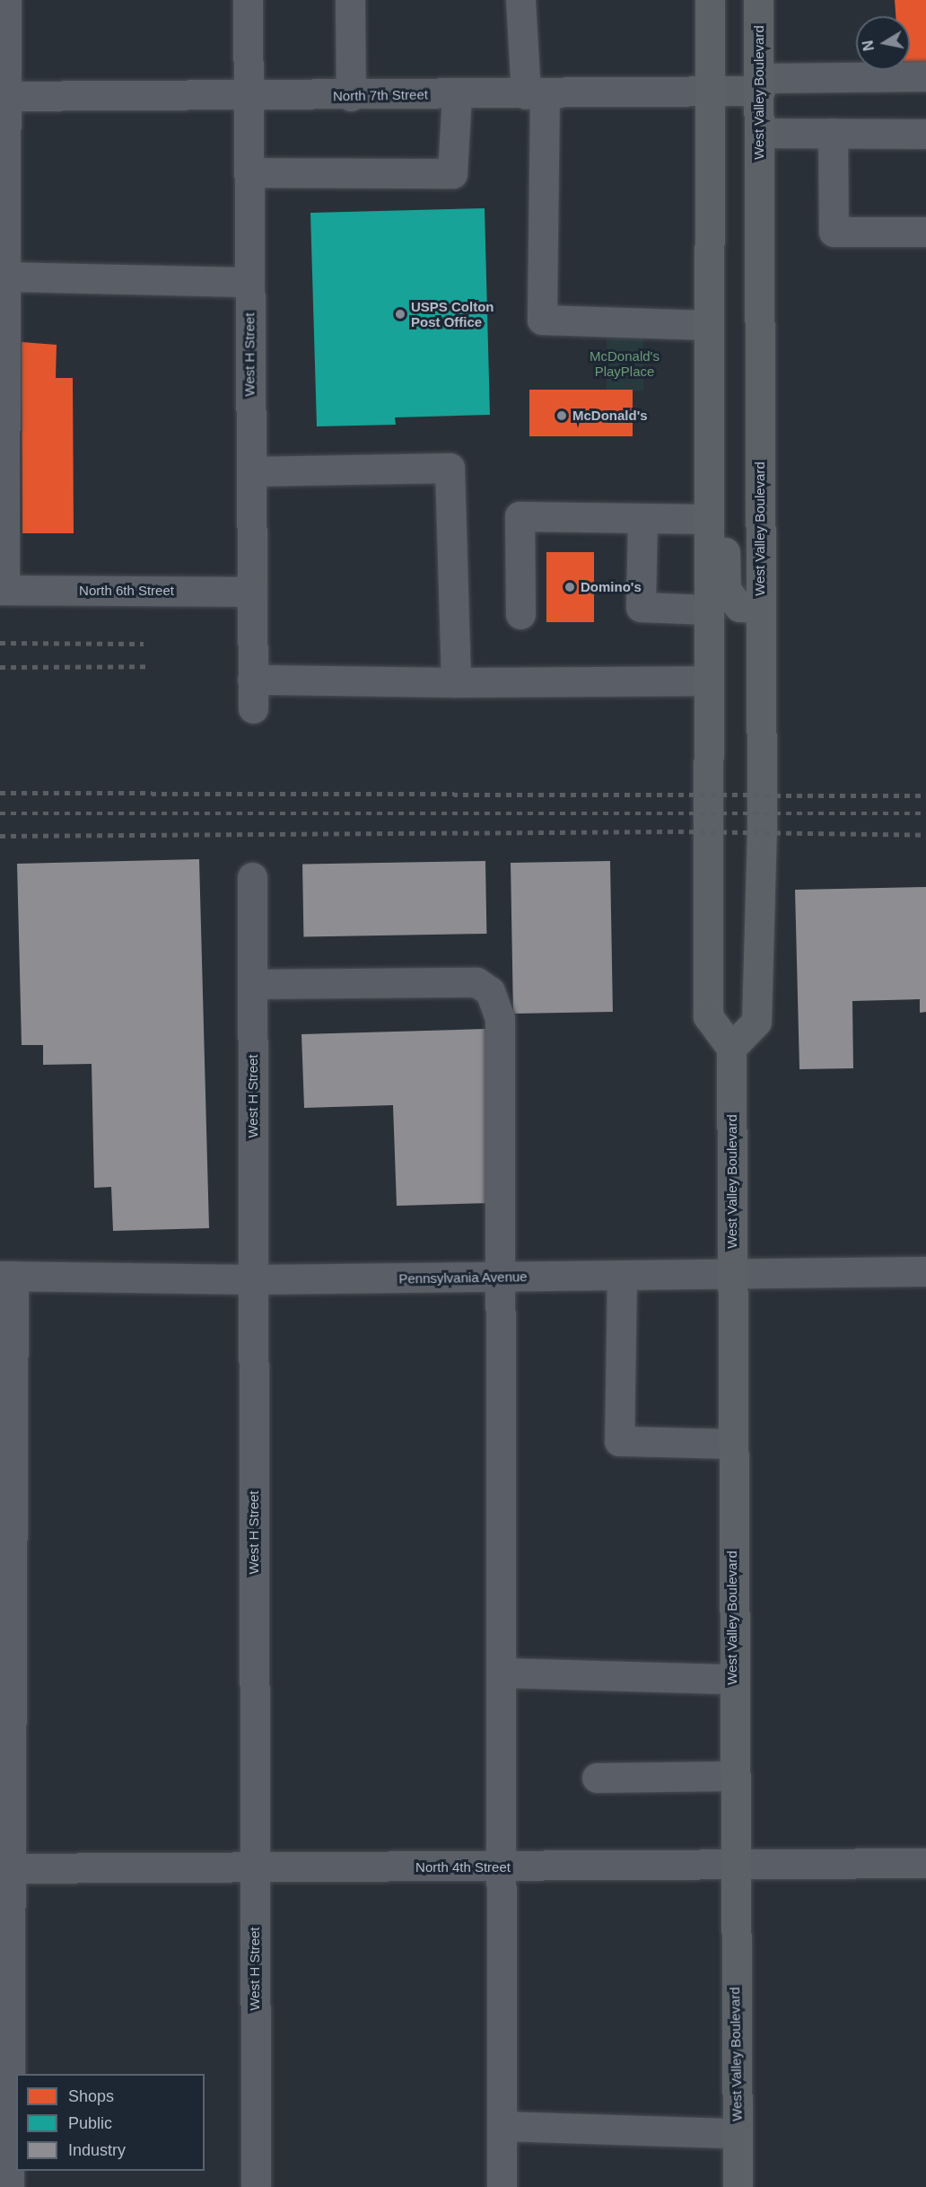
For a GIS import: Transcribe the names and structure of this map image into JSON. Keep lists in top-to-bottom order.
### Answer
{
  "streets": {
    "main road": ["West Valley Boulevard"],
    "street": [
      "North 7th Street",
      "West H Street",
      "North 6th Street",
      "Pennsylvania Avenue",
      "North 4th Street"
    ]
  },
  "crossings": [
    ["West Valley Boulevard", "North 7th Street"],
    ["West Valley Boulevard", "Pennsylvania Avenue"],
    ["West Valley Boulevard", "North 4th Street"],
    ["North 7th Street", "West H Street"],
    ["West H Street", "North 6th Street"],
    ["West H Street", "Pennsylvania Avenue"],
    ["West H Street", "North 4th Street"]
  ],
  "parks": ["McDonald's PlayPlace"],
  "places": ["USPS Colton Post Office", "McDonald's", "Domino's"],
  "legend": ["Shops", "Public", "Industry"],
  "north": "left"
}
